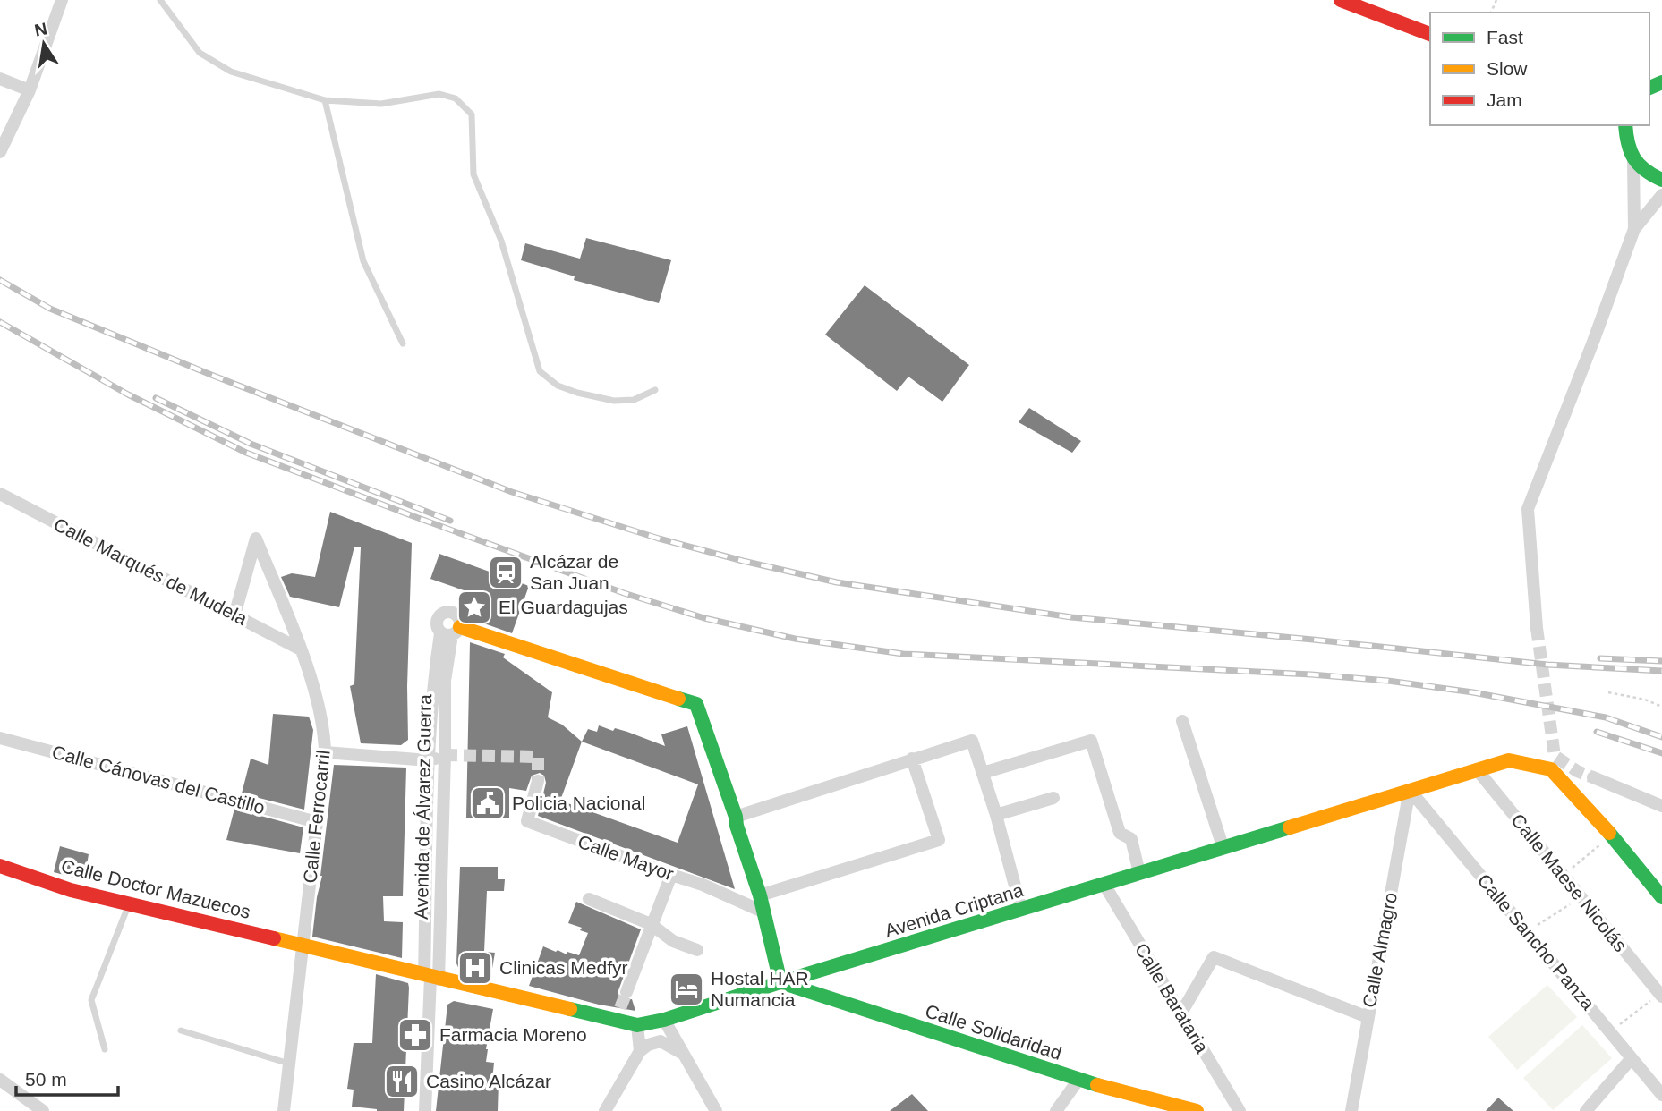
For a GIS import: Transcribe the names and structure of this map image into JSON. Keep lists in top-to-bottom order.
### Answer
{
  "streets": {
    "street": [
      "Calle Marqués de Mudela",
      "Calle Cánovas del Castillo",
      "Avenida de Álvarez Guerra",
      "Calle Ferrocarril",
      "Calle Mayor",
      "Calle Maese Nicolás",
      "Calle Doctor Mazuecos",
      "Avenida Criptana",
      "Calle Sancho Panza",
      "Calle Almagro",
      "Calle Barataria",
      "Calle Solidaridad"
    ]
  },
  "crossings": [
    ["Calle Marqués de Mudela", "Calle Ferrocarril"],
    ["Calle Cánovas del Castillo", "Calle Ferrocarril"],
    ["Avenida de Álvarez Guerra", "Calle Doctor Mazuecos"],
    ["Avenida de Álvarez Guerra", "Avenida Criptana"],
    ["Calle Ferrocarril", "Calle Doctor Mazuecos"],
    ["Calle Maese Nicolás", "Avenida Criptana"],
    ["Calle Doctor Mazuecos", "Avenida Criptana"],
    ["Avenida Criptana", "Calle Sancho Panza"],
    ["Avenida Criptana", "Calle Almagro"],
    ["Avenida Criptana", "Calle Barataria"],
    ["Avenida Criptana", "Calle Solidaridad"],
    ["Calle Sancho Panza", "Calle Almagro"]
  ],
  "places": {
    "station": ["Alcázar de San Juan"],
    "place": ["El Guardagujas"],
    "public building": ["Policia Nacional"],
    "hospital": ["Clinicas Medfyr"],
    "hotel": ["Hostal HAR Numancia"],
    "pharmacy": ["Farmacia Moreno"],
    "restaurant": ["Casino Alcázar"]
  },
  "legend": ["Fast", "Slow", "Jam"],
  "scale_bar": "50 m",
  "north": "top"
}
